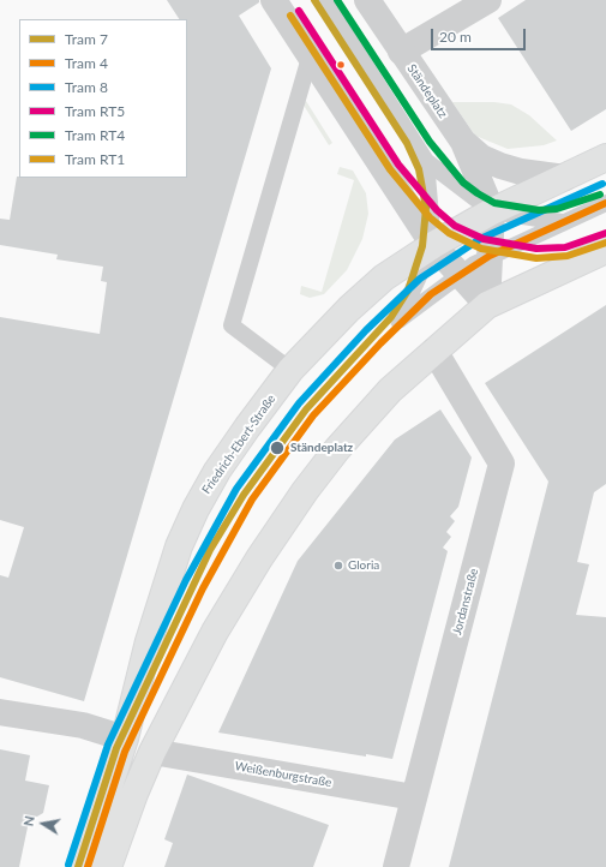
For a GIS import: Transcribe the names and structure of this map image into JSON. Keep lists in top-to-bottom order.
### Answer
{
  "streets": {
    "main road": ["Friedrich-Ebert-Straße"],
    "street": ["Ständeplatz", "Jordanstraße", "Weißenburgstraße"]
  },
  "crossings": [
    ["Ständeplatz", "Friedrich-Ebert-Straße"],
    ["Jordanstraße", "Weißenburgstraße"]
  ],
  "places": ["Ständeplatz", "Gloria"],
  "lines": [
    "tram line 7",
    "tram line RT4",
    "tram line RT5",
    "tram line RT1",
    "tram line 8",
    "tram line 4"
  ],
  "legend": [
    "Tram 7",
    "Tram 4",
    "Tram 8",
    "Tram RT5",
    "Tram RT4",
    "Tram RT1"
  ],
  "scale_bar": "20 m",
  "north": "left"
}
